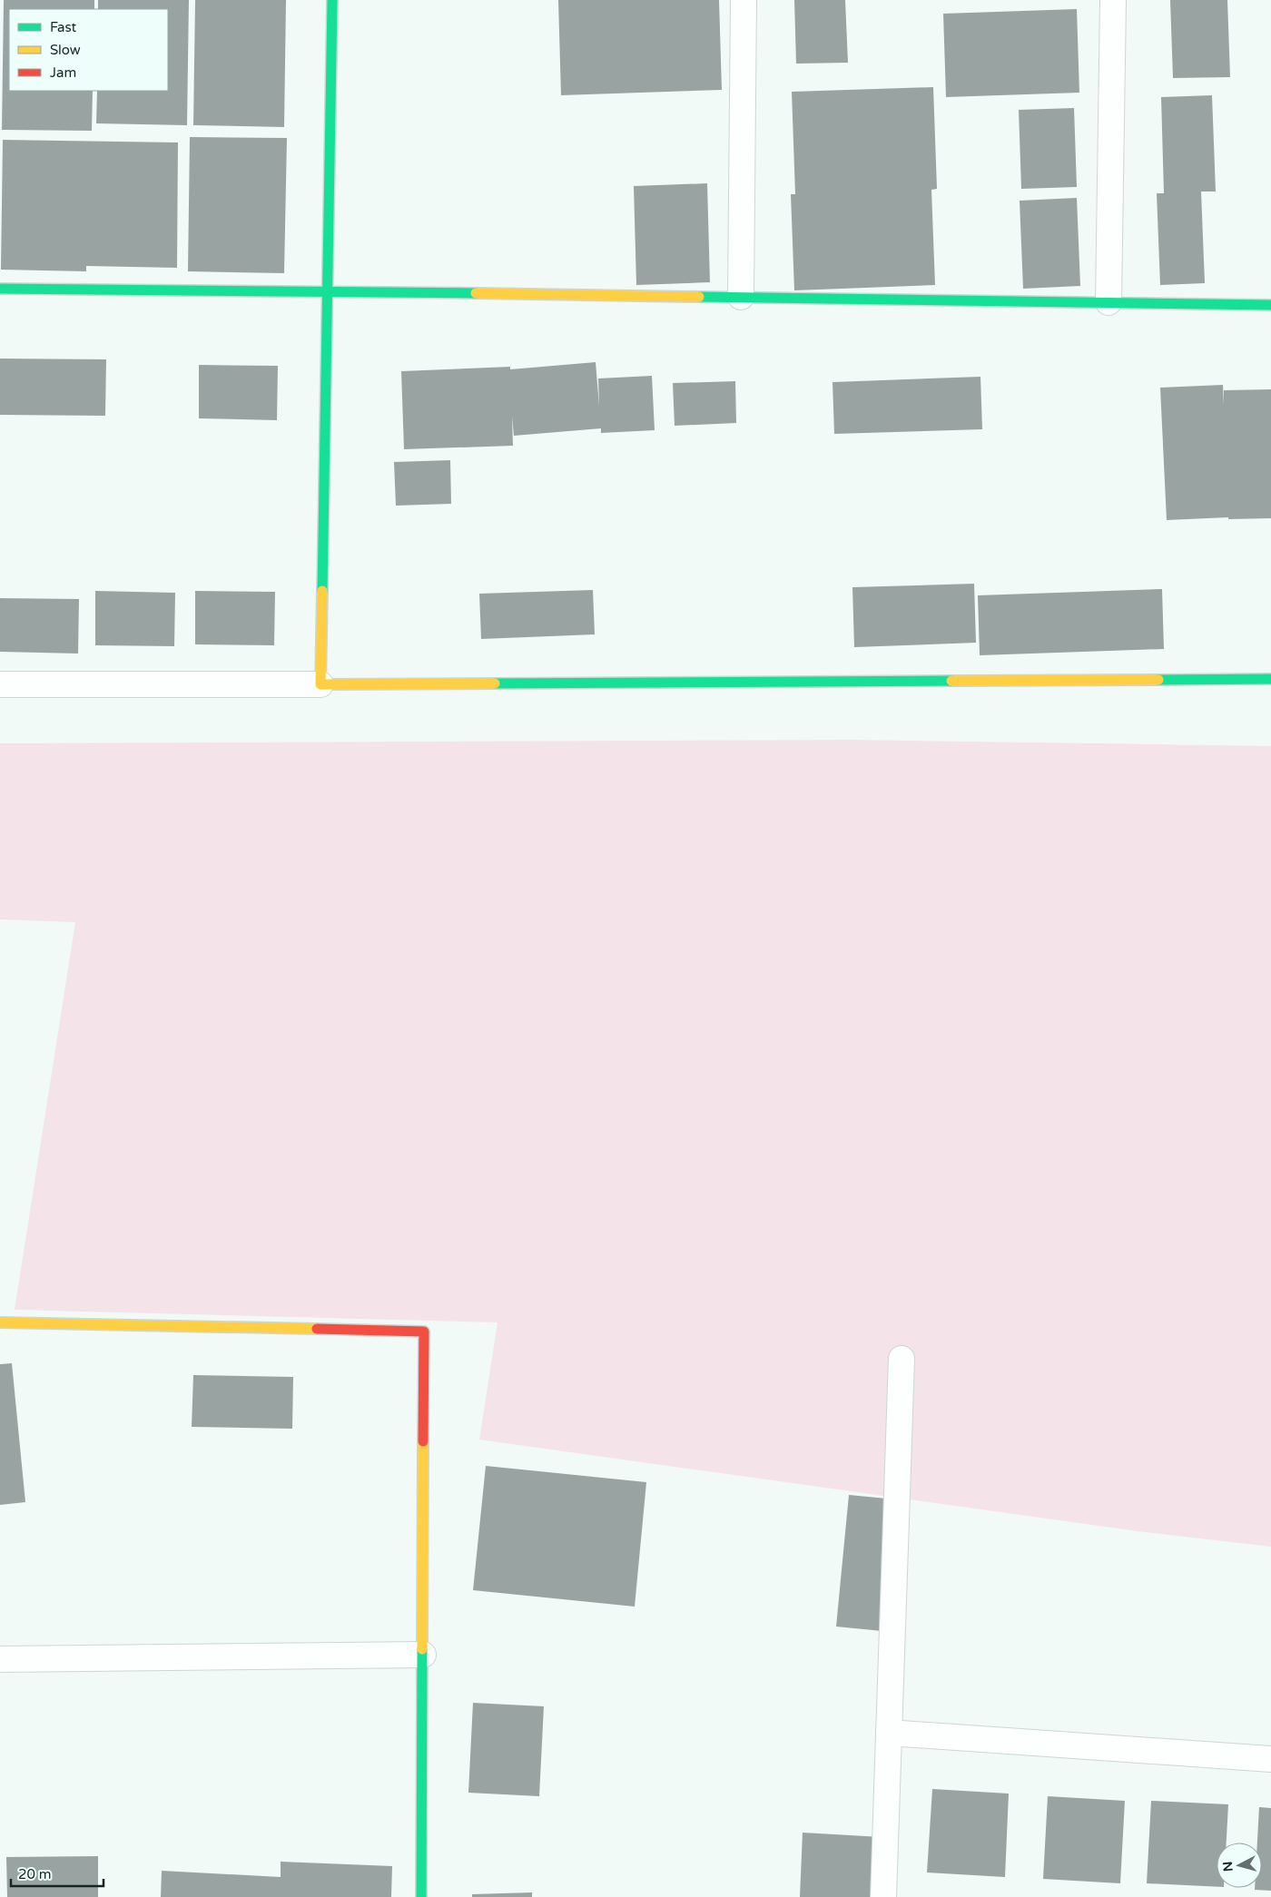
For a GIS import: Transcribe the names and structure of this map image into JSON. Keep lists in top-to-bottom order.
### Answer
{
  "legend": ["Fast", "Slow", "Jam"],
  "scale_bar": "20 m",
  "north": "left"
}
